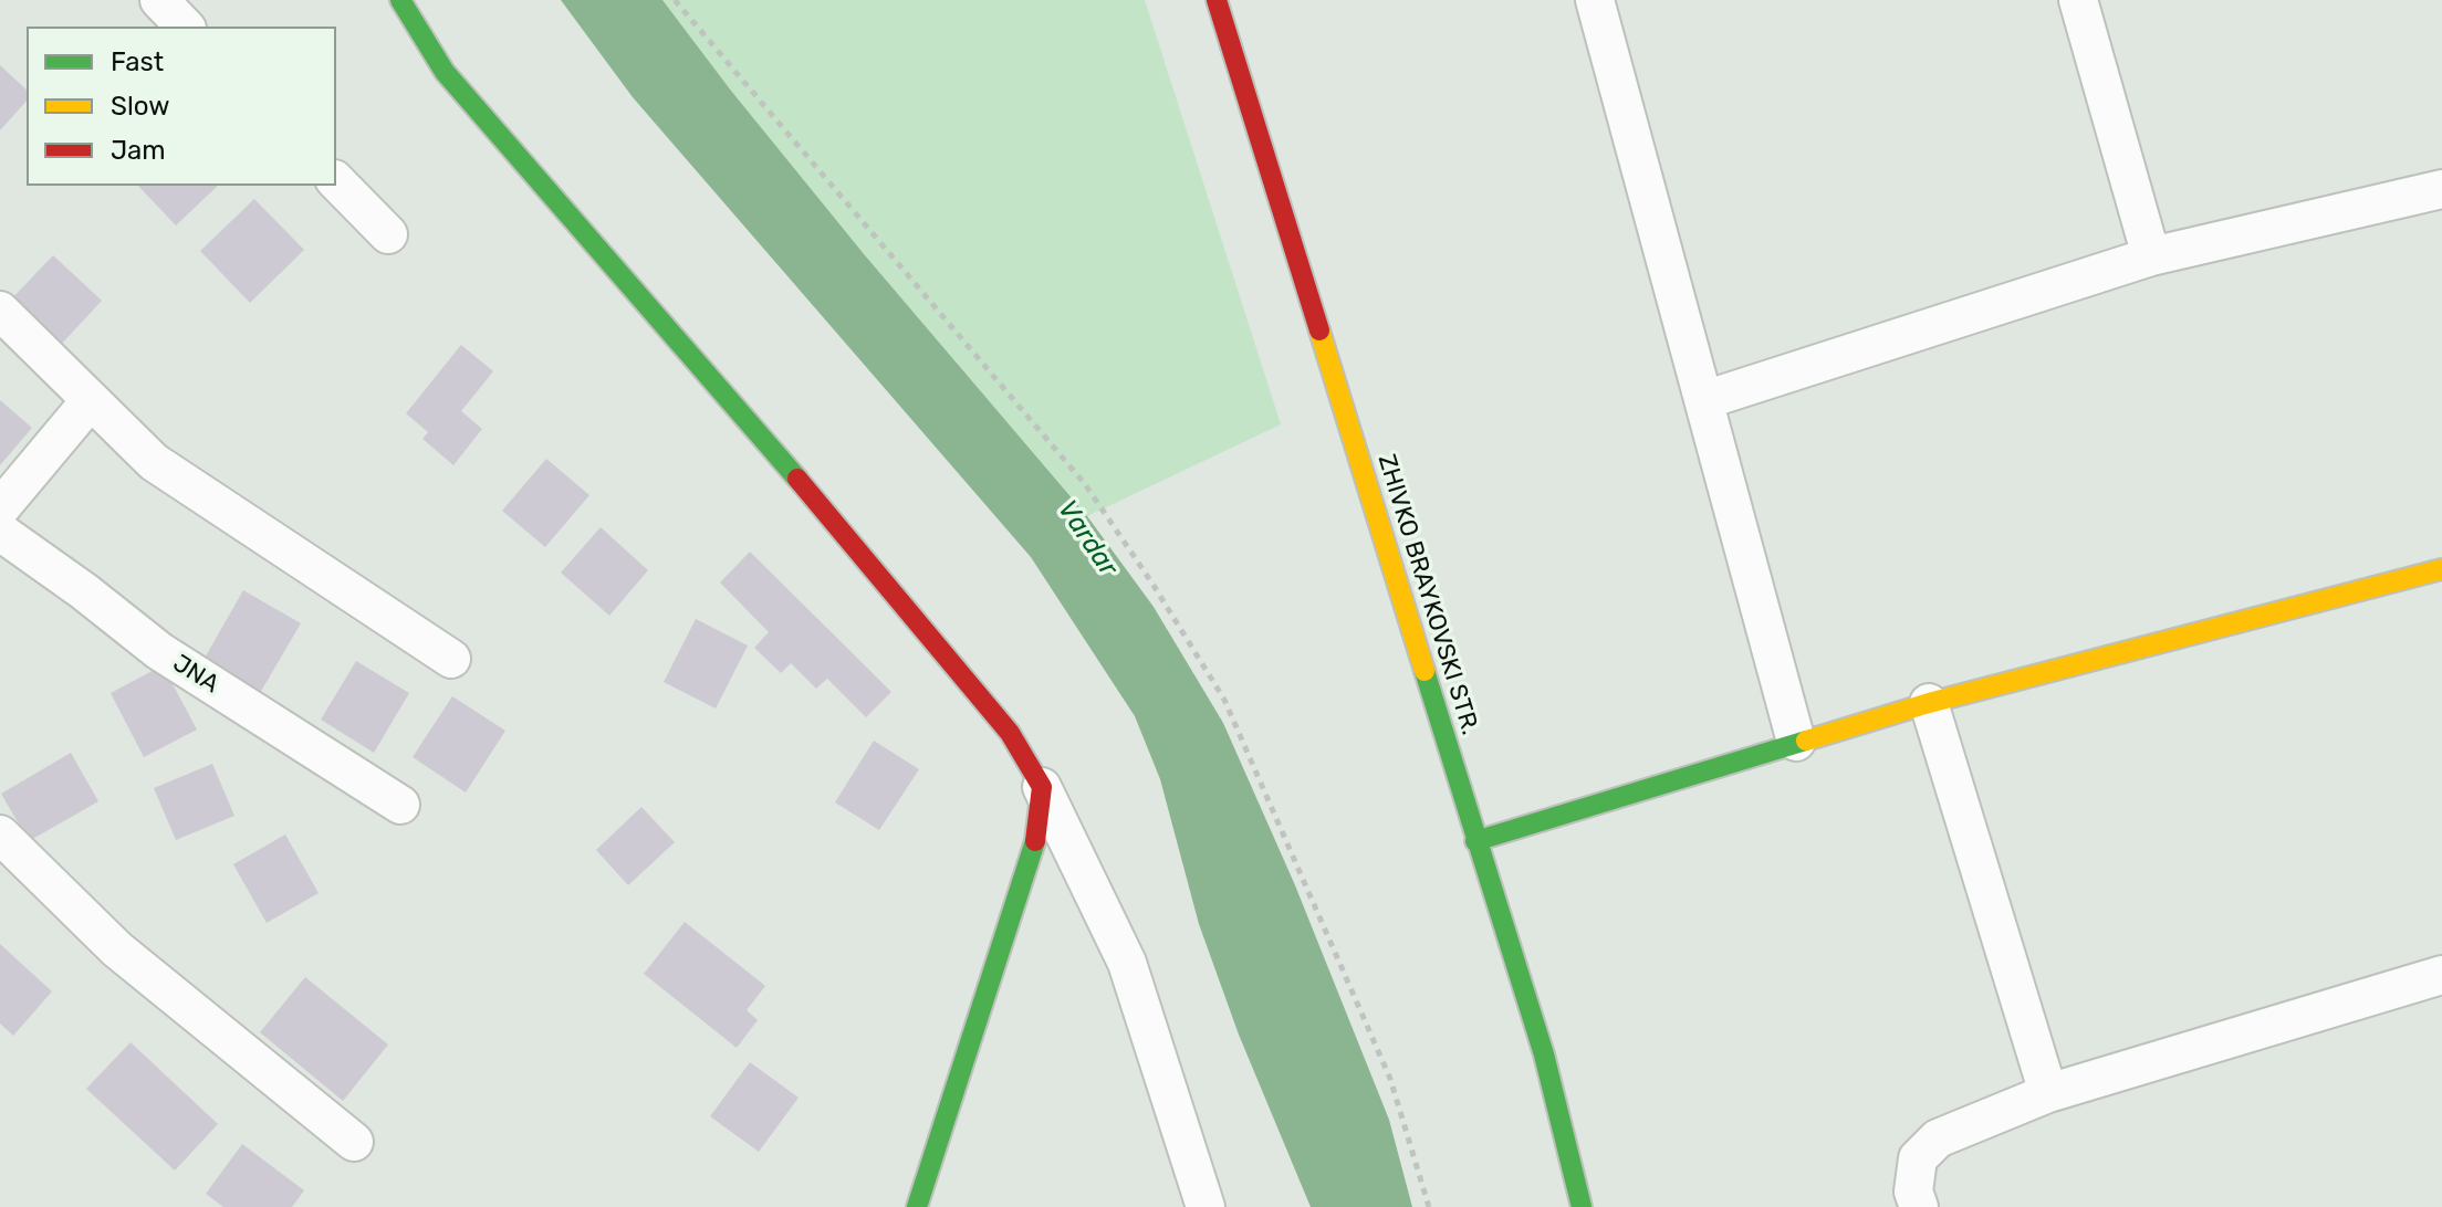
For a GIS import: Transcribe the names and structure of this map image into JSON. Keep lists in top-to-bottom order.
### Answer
{
  "streets": {
    "street": ["ZHIVKO BRAYKOVSKI STR.", "JNA"]
  },
  "water": ["Vardar"],
  "legend": ["Fast", "Slow", "Jam"]
}
